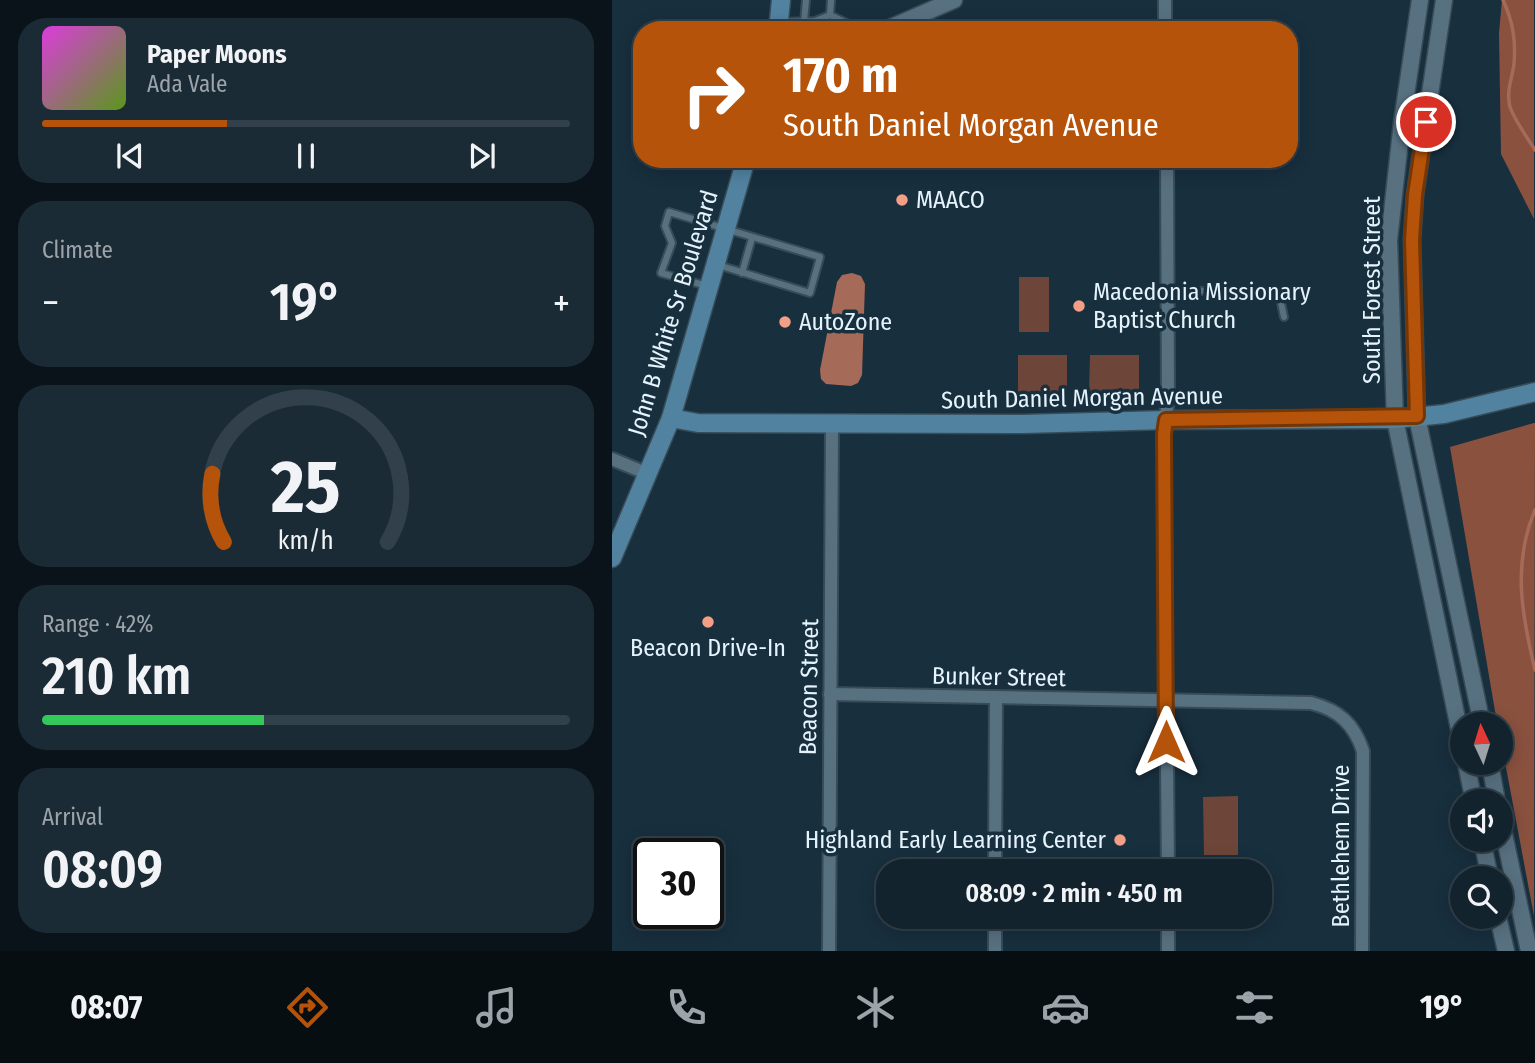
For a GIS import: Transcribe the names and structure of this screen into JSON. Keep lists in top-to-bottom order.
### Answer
{
  "streets": {
    "main road": ["John B White Sr Boulevard", "South Daniel Morgan Avenue"],
    "street": [
      "South Forest Street",
      "Bunker Street",
      "Beacon Street",
      "Bethlehem Drive"
    ]
  },
  "crossings": [
    ["South Forest Street", "South Daniel Morgan Avenue"],
    ["John B White Sr Boulevard", "South Daniel Morgan Avenue"],
    ["South Daniel Morgan Avenue", "Beacon Street"],
    ["Bunker Street", "Beacon Street"],
    ["Bunker Street", "Bethlehem Drive"]
  ],
  "places": [
    "MAACO",
    "Macedonia Missionary Baptist Church",
    "AutoZone",
    "Beacon Drive-In",
    "Highland Early Learning Center"
  ],
  "north": "top",
  "page": {
    "turn": ["170 m", "South Daniel Morgan Avenue"],
    "song": ["Paper Moons", "Ada Vale"],
    "tile": [
      "Climate",
      ["Range · 42%", "210 km"],
      ["Arrival", "08:09"]
    ],
    "heat": ["−", "19°", "+"],
    "limit": "30",
    "trip": "08:09 · 2 min · 450 m",
    "tabs": ["08:07", "19°"],
    "gauge": ["25", "km/h"]
  }
}
